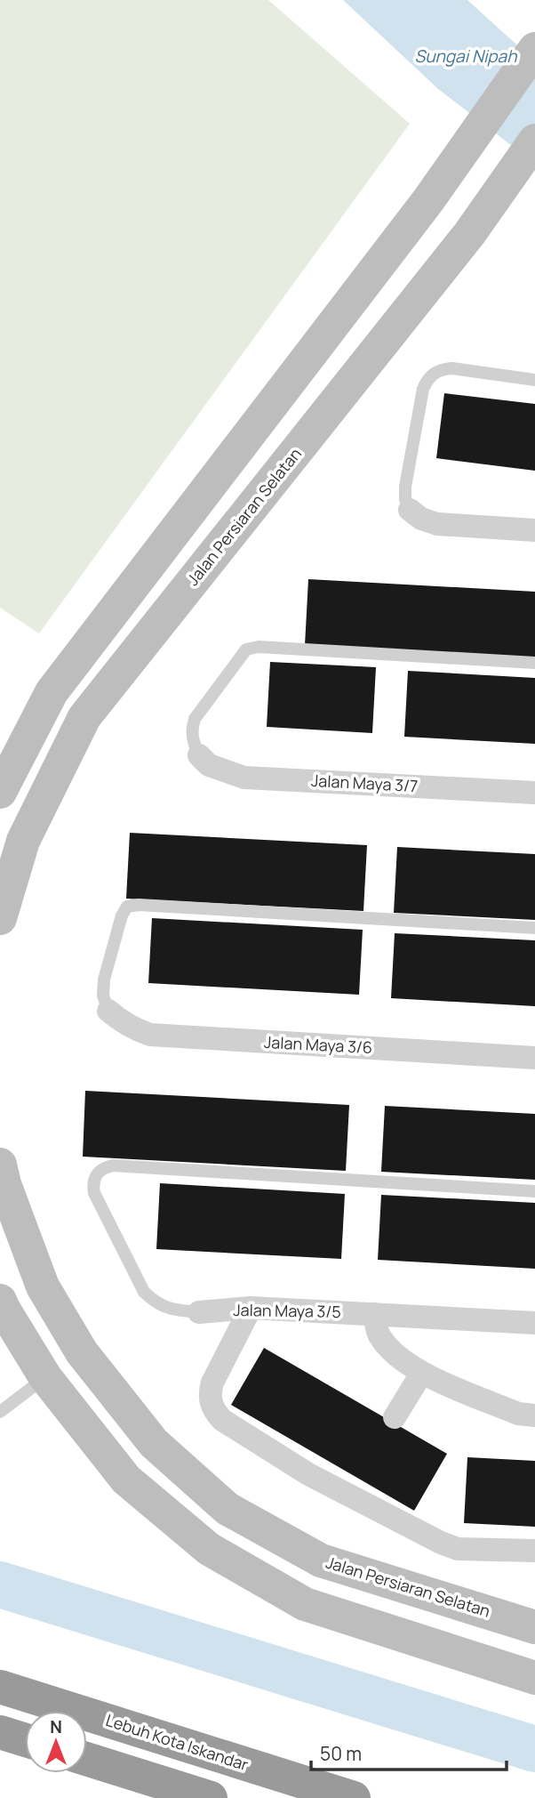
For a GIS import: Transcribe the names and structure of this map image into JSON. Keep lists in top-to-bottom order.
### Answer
{
  "streets": {
    "highway": ["Lebuh Kota Iskandar"],
    "street": [
      "Jalan Persiaran Selatan",
      "Jalan Maya 3/7",
      "Jalan Maya 3/6",
      "Jalan Maya 3/5"
    ]
  },
  "water": ["Sungai Nipah"],
  "scale_bar": "50 m",
  "north": "top"
}
